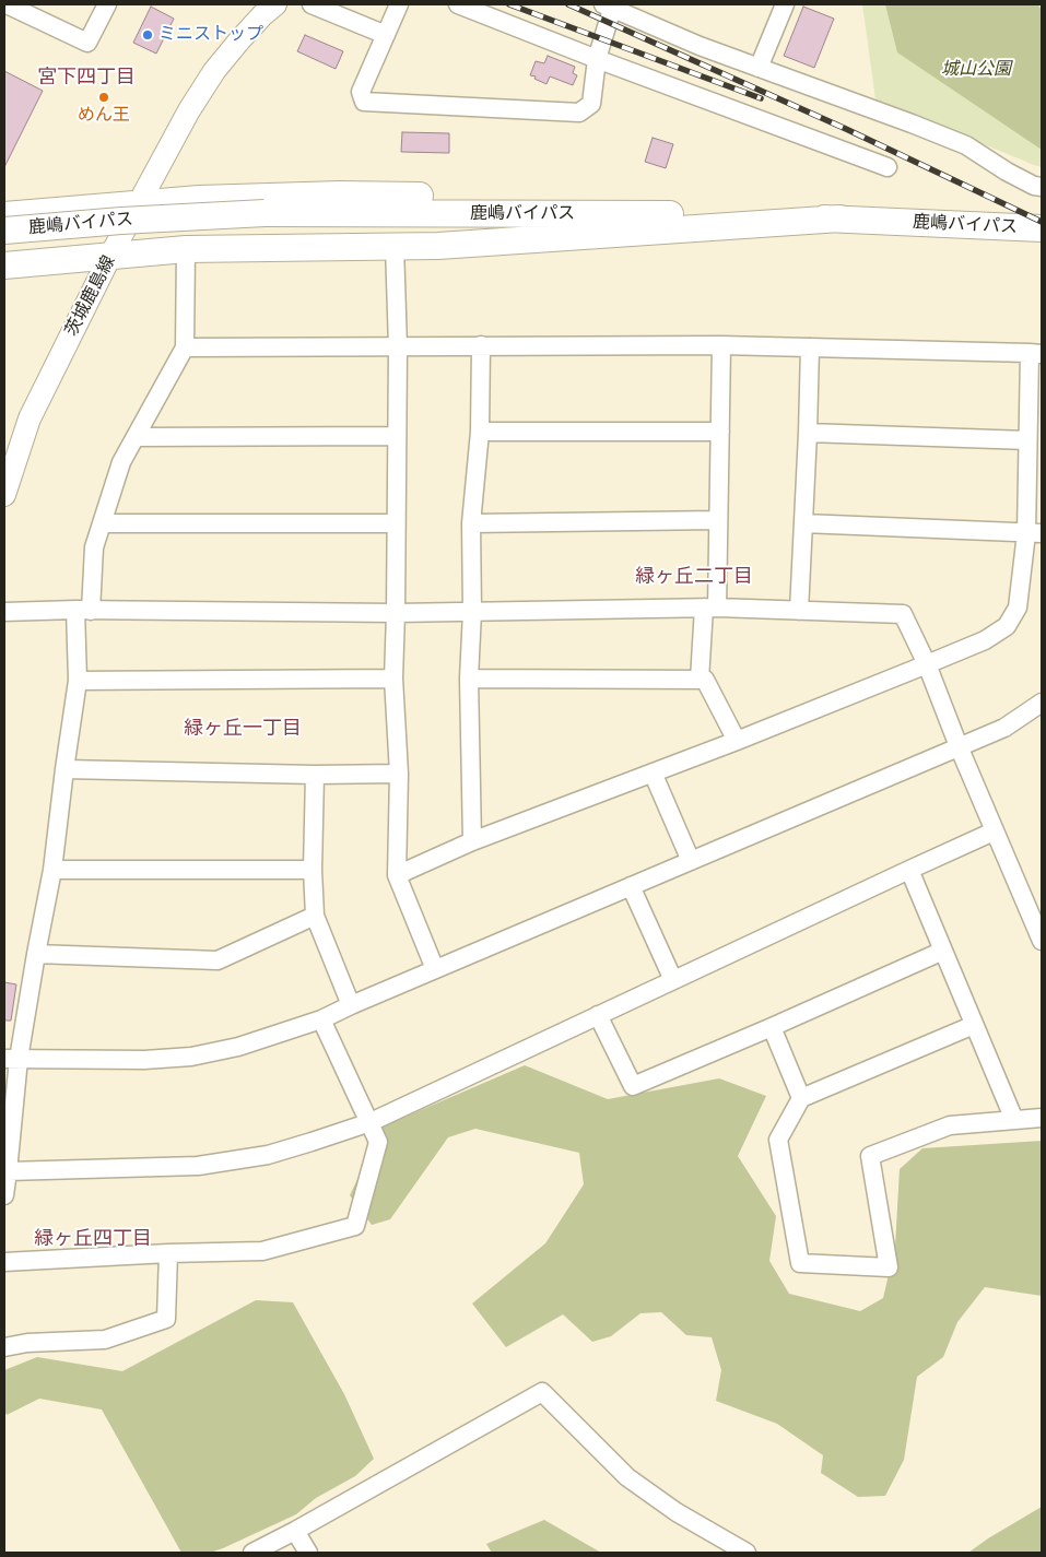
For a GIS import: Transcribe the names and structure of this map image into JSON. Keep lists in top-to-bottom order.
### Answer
{
  "streets": {
    "highway": ["鹿嶋バイパス"],
    "main road": ["茨城鹿島線"]
  },
  "districts": [
    "宮下四丁目",
    "緑ヶ丘二丁目",
    "緑ヶ丘一丁目",
    "緑ヶ丘四丁目"
  ],
  "parks": ["城山公園"],
  "places": ["ミニストップ", "めん王"]
}
